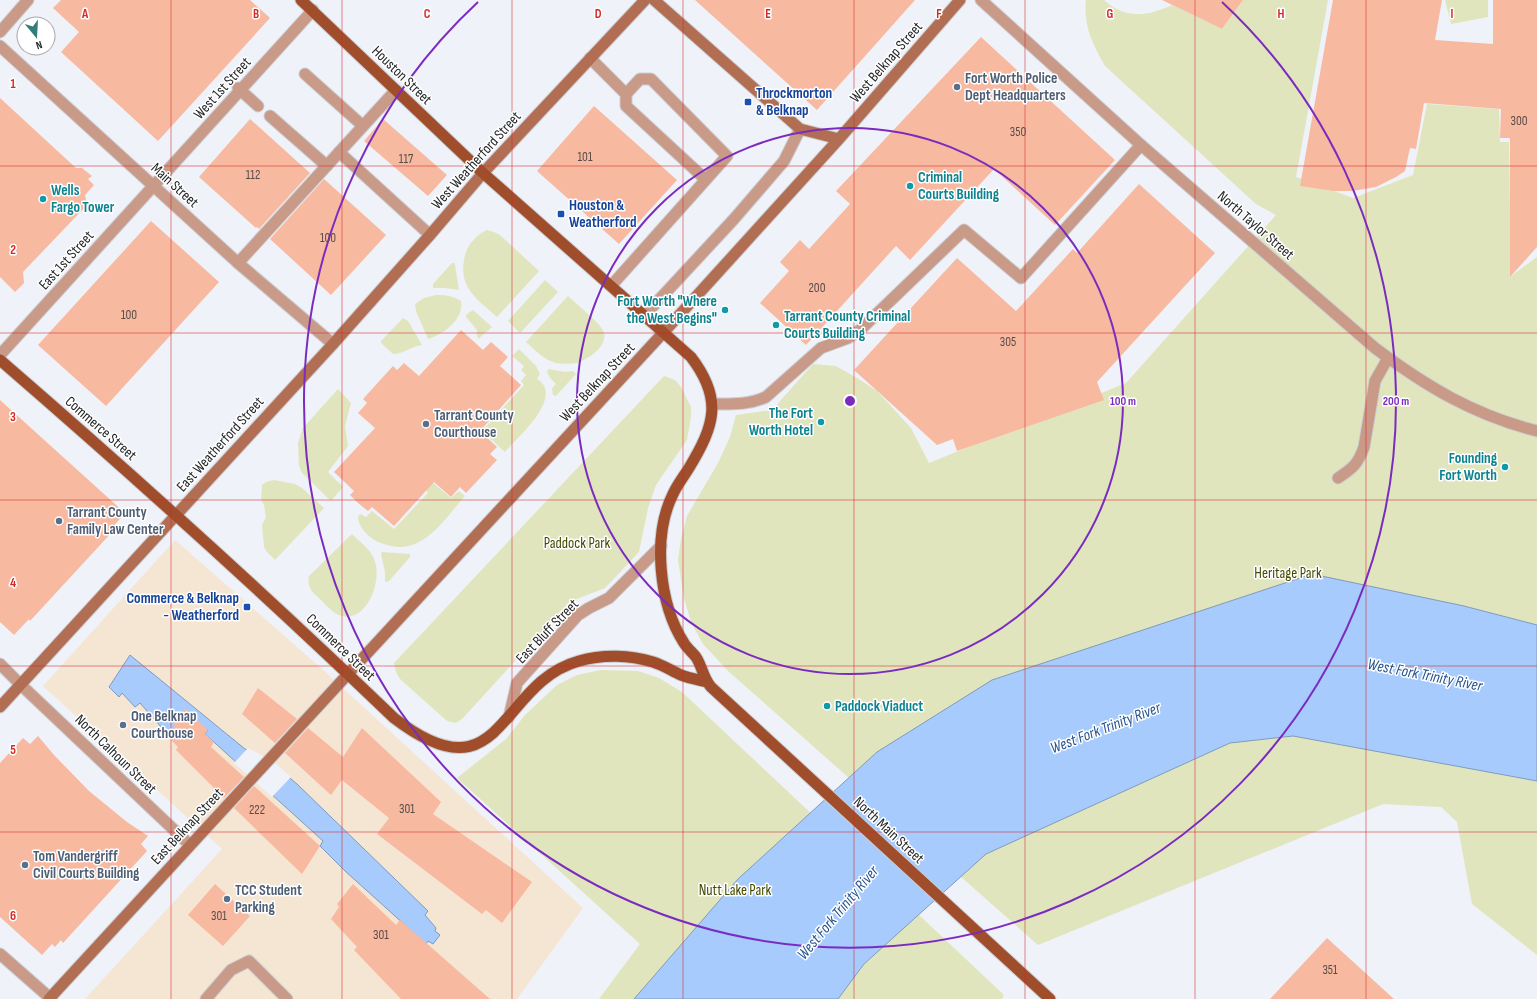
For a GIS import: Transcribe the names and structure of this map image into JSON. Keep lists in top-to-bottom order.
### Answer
{
  "streets": {
    "main road": [
      "West Belknap Street",
      "Houston Street",
      "West Weatherford Street",
      "Commerce Street",
      "East Weatherford Street",
      "East Belknap Street",
      "North Main Street"
    ],
    "street": [
      "West 1st Street",
      "Main Street",
      "North Taylor Street",
      "East 1st Street",
      "East Bluff Street",
      "North Calhoun Street"
    ]
  },
  "crossings": [
    ["West Belknap Street", "Houston Street"],
    ["West Belknap Street", "Commerce Street"],
    ["West Belknap Street", "East Belknap Street"],
    ["Houston Street", "West 1st Street"],
    ["Houston Street", "West Weatherford Street"],
    ["West 1st Street", "Main Street"],
    ["West 1st Street", "East 1st Street"],
    ["West Weatherford Street", "Main Street"],
    ["West Weatherford Street", "East Weatherford Street"],
    ["Main Street", "East 1st Street"],
    ["Main Street", "East Weatherford Street"],
    ["Commerce Street", "East Weatherford Street"],
    ["Commerce Street", "East Bluff Street"],
    ["Commerce Street", "East Belknap Street"],
    ["Commerce Street", "North Main Street"],
    ["East Weatherford Street", "North Calhoun Street"],
    ["North Calhoun Street", "East Belknap Street"]
  ],
  "water": ["West Fork Trinity River"],
  "parks": ["Paddock Park", "Heritage Park", "Nutt Lake Park"],
  "places": {
    "other": [
      "Fort Worth Police Dept Headquarters",
      "Criminal Courts Building",
      "Wells Fargo Tower",
      "Fort Worth \"Where the West Begins\"",
      "Tarrant County Criminal Courts Building",
      "The Fort Worth Hotel",
      "Tarrant County Courthouse",
      "Founding Fort Worth",
      "Tarrant County Family Law Center",
      "Paddock Viaduct",
      "One Belknap Courthouse",
      "Tom Vandergriff Civil Courts Building",
      "TCC Student Parking"
    ],
    "transit": ["Throckmorton & Belknap", "Houston & Weatherford", "Commerce & Belknap - Weatherford"]
  },
  "house_numbers": [
    "300",
    "350",
    "101",
    "117",
    "112",
    "100",
    "200",
    "100",
    "305",
    "301",
    "222",
    "301",
    "301",
    "351"
  ],
  "north": "bottom",
  "grid": {
    "columns": [
      "A",
      "B",
      "C",
      "D",
      "E",
      "F",
      "G",
      "H",
      "I"
    ],
    "rows": [
      "1",
      "2",
      "3",
      "4",
      "5",
      "6"
    ]
  },
  "rings": ["100 m", "200 m"]
}
